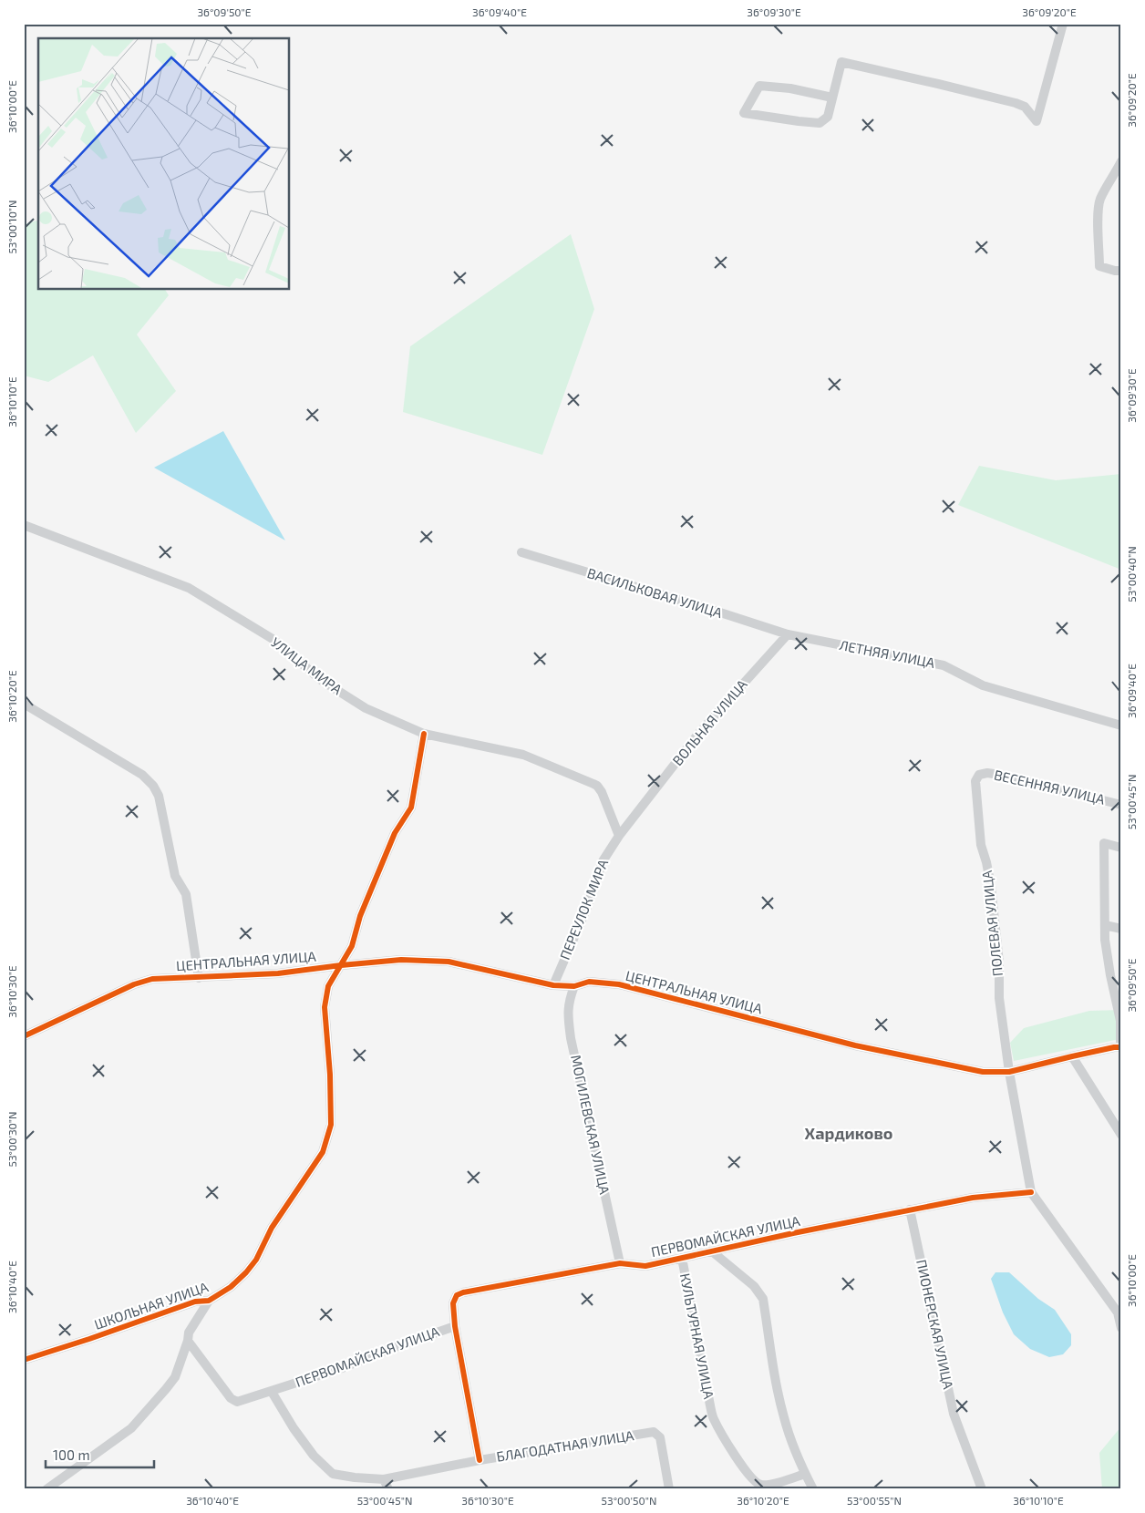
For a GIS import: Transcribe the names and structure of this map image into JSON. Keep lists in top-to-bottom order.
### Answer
{
  "streets": {
    "street": [
      "ВАСИЛЬКОВАЯ УЛИЦА",
      "ЛЕТНЯЯ УЛИЦА",
      "УЛИЦА МИРА",
      "ВОЛЬНАЯ УЛИЦА",
      "ВЕСЕННЯЯ УЛИЦА",
      "ПЕРЕУЛОК МИРА",
      "ПОЛЕВАЯ УЛИЦА",
      "ЦЕНТРАЛЬНАЯ УЛИЦА",
      "МОГИЛЕВСКАЯ УЛИЦА",
      "ПЕРВОМАЙСКАЯ УЛИЦА",
      "ШКОЛЬНАЯ УЛИЦА",
      "ПИОНЕРСКАЯ УЛИЦА",
      "КУЛЬТУРНАЯ УЛИЦА",
      "БЛАГОДАТНАЯ УЛИЦА"
    ]
  },
  "crossings": [
    ["ВАСИЛЬКОВАЯ УЛИЦА", "ЛЕТНЯЯ УЛИЦА"],
    ["ВАСИЛЬКОВАЯ УЛИЦА", "ВОЛЬНАЯ УЛИЦА"],
    ["ЛЕТНЯЯ УЛИЦА", "ВОЛЬНАЯ УЛИЦА"],
    ["УЛИЦА МИРА", "ВОЛЬНАЯ УЛИЦА"],
    ["УЛИЦА МИРА", "ПЕРЕУЛОК МИРА"],
    ["УЛИЦА МИРА", "ШКОЛЬНАЯ УЛИЦА"],
    ["ВОЛЬНАЯ УЛИЦА", "ПЕРЕУЛОК МИРА"],
    ["ВЕСЕННЯЯ УЛИЦА", "ПОЛЕВАЯ УЛИЦА"],
    ["ПЕРЕУЛОК МИРА", "ЦЕНТРАЛЬНАЯ УЛИЦА"],
    ["ПОЛЕВАЯ УЛИЦА", "ЦЕНТРАЛЬНАЯ УЛИЦА"],
    ["ПОЛЕВАЯ УЛИЦА", "ПЕРВОМАЙСКАЯ УЛИЦА"],
    ["ЦЕНТРАЛЬНАЯ УЛИЦА", "МОГИЛЕВСКАЯ УЛИЦА"],
    ["ЦЕНТРАЛЬНАЯ УЛИЦА", "ШКОЛЬНАЯ УЛИЦА"],
    ["МОГИЛЕВСКАЯ УЛИЦА", "ПЕРВОМАЙСКАЯ УЛИЦА"],
    ["ПЕРВОМАЙСКАЯ УЛИЦА", "ПИОНЕРСКАЯ УЛИЦА"],
    ["ПЕРВОМАЙСКАЯ УЛИЦА", "КУЛЬТУРНАЯ УЛИЦА"],
    ["ПЕРВОМАЙСКАЯ УЛИЦА", "БЛАГОДАТНАЯ УЛИЦА"]
  ],
  "districts": ["Хардиково"],
  "scale_bar": "100 m",
  "coordinates": [
    "36°09'50\"E",
    "36°09'40\"E",
    "36°09'30\"E",
    "36°09'20\"E",
    "36°10'00\"E",
    "53°00'10\"N",
    "36°10'10\"E",
    "53°00'40\"N",
    "36°10'20\"E",
    "53°00'45\"N",
    "36°10'30\"E",
    "53°00'30\"N",
    "36°10'40\"E",
    "53°00'50\"N",
    "53°00'55\"N"
  ]
}
